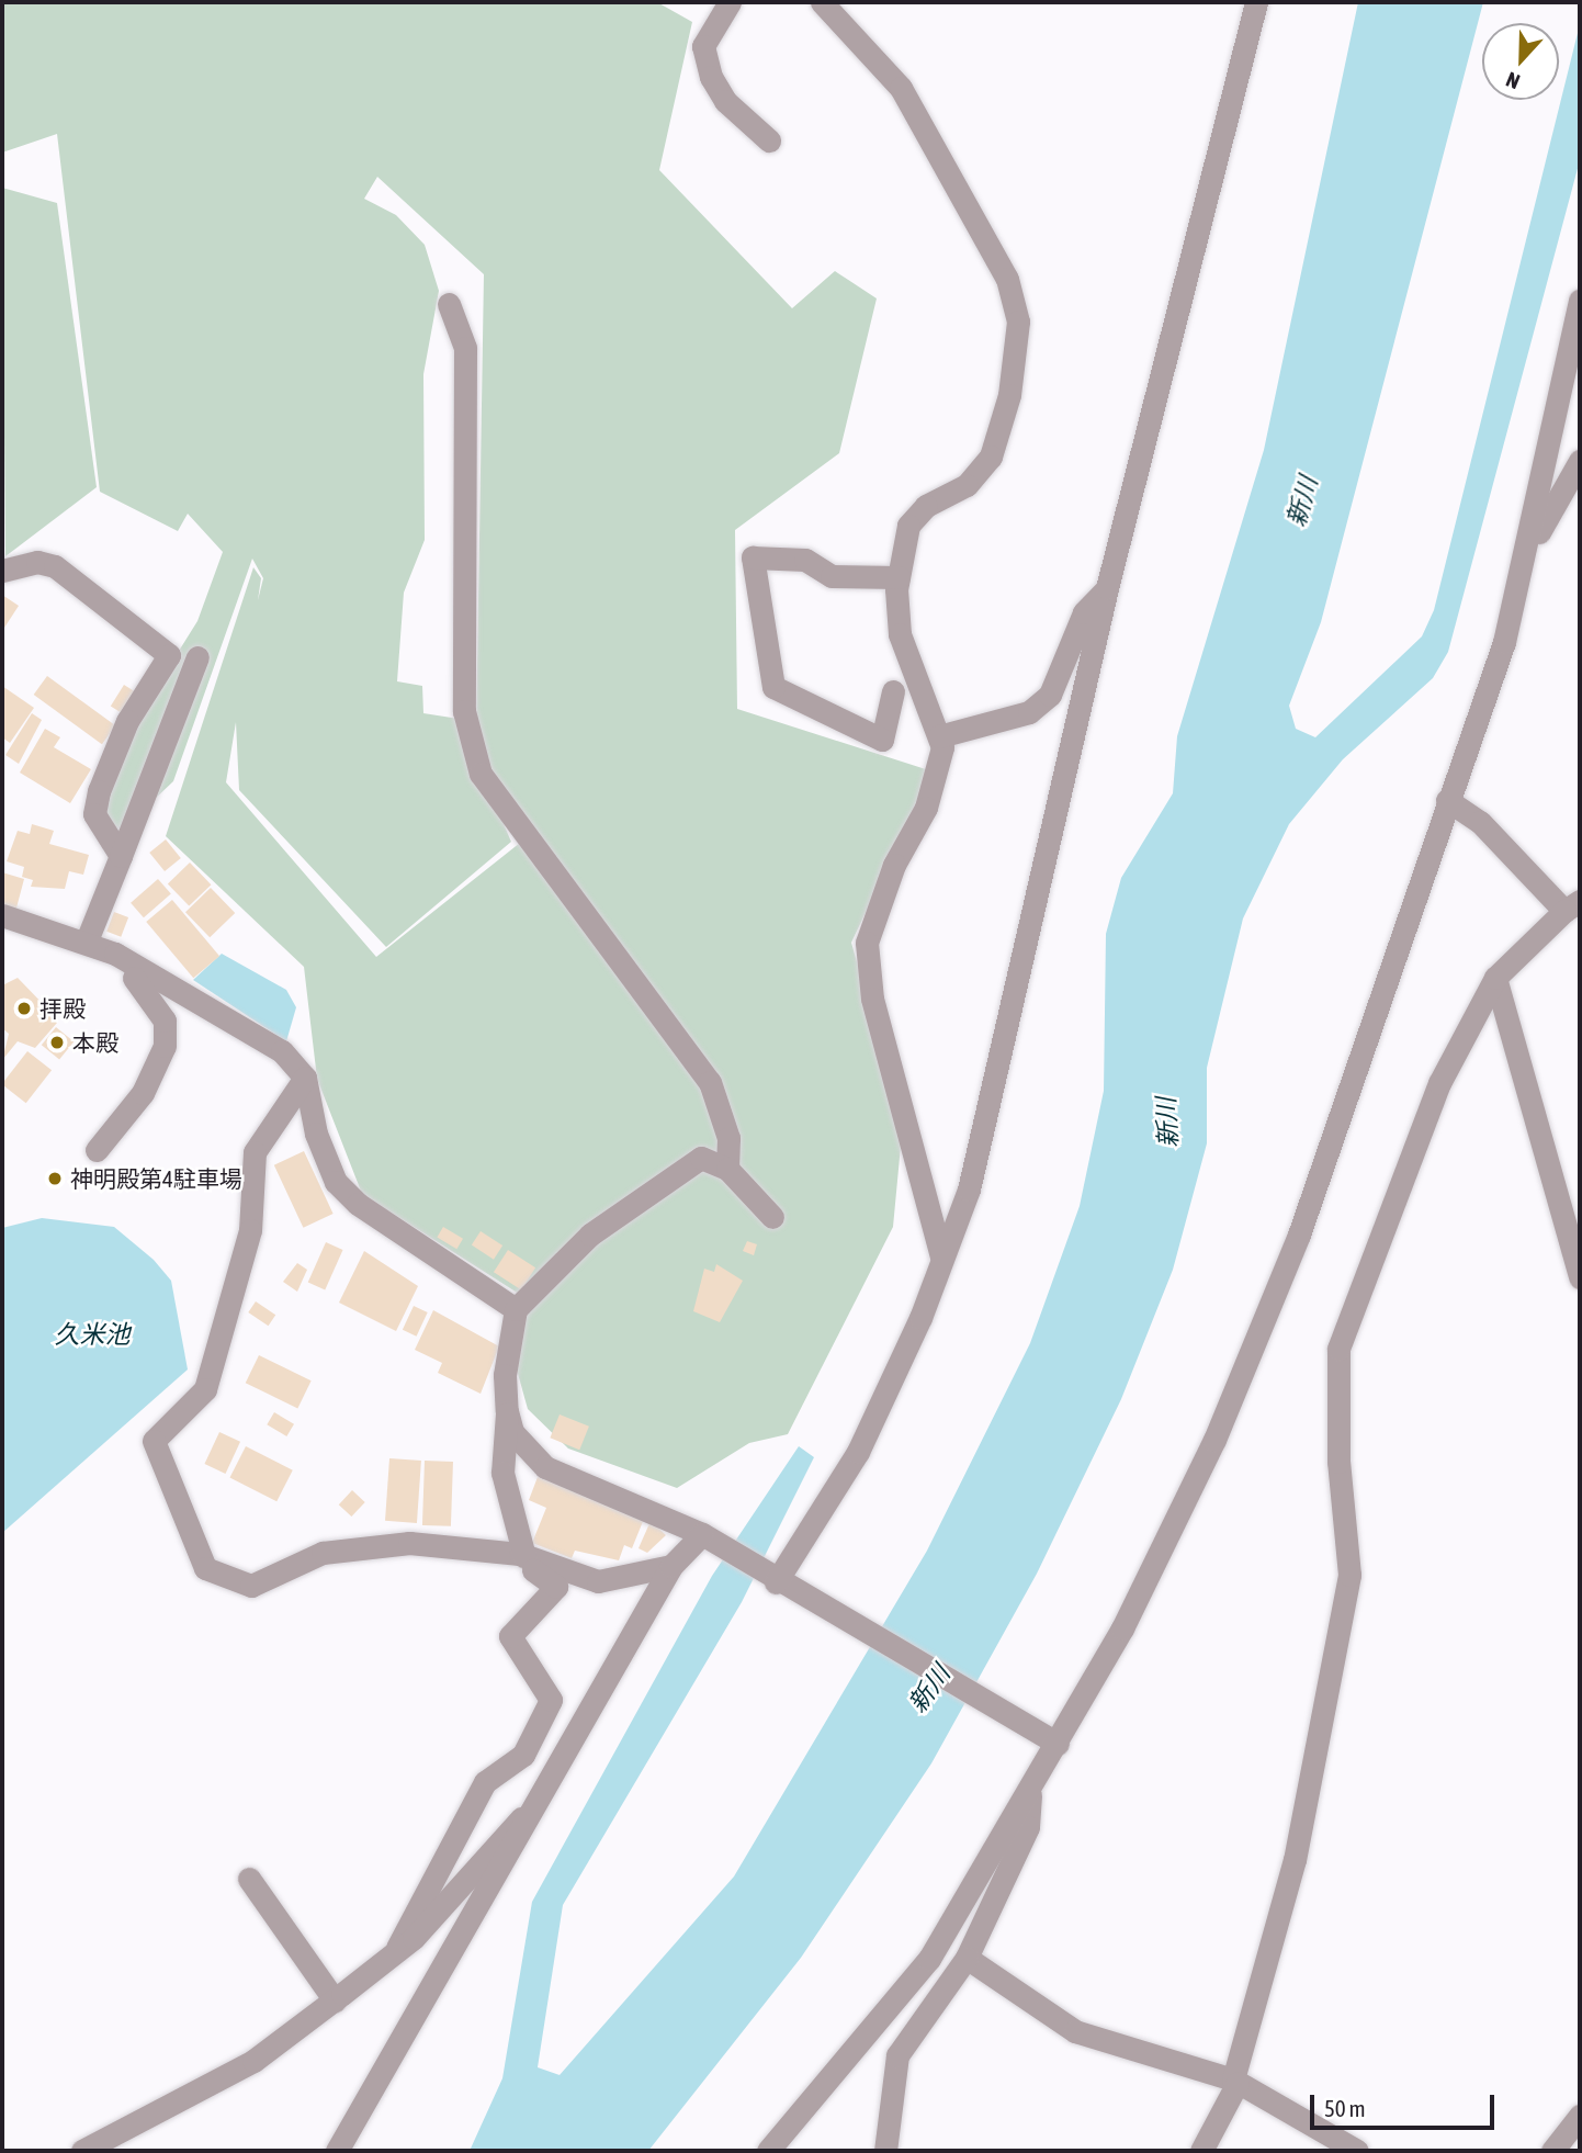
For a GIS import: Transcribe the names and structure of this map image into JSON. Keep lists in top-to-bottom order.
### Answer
{
  "water": ["新川", "久米池"],
  "places": ["拝殿", "本殿", "神明殿第4駐車場"],
  "scale_bar": "50 m",
  "north": "bottom"
}
